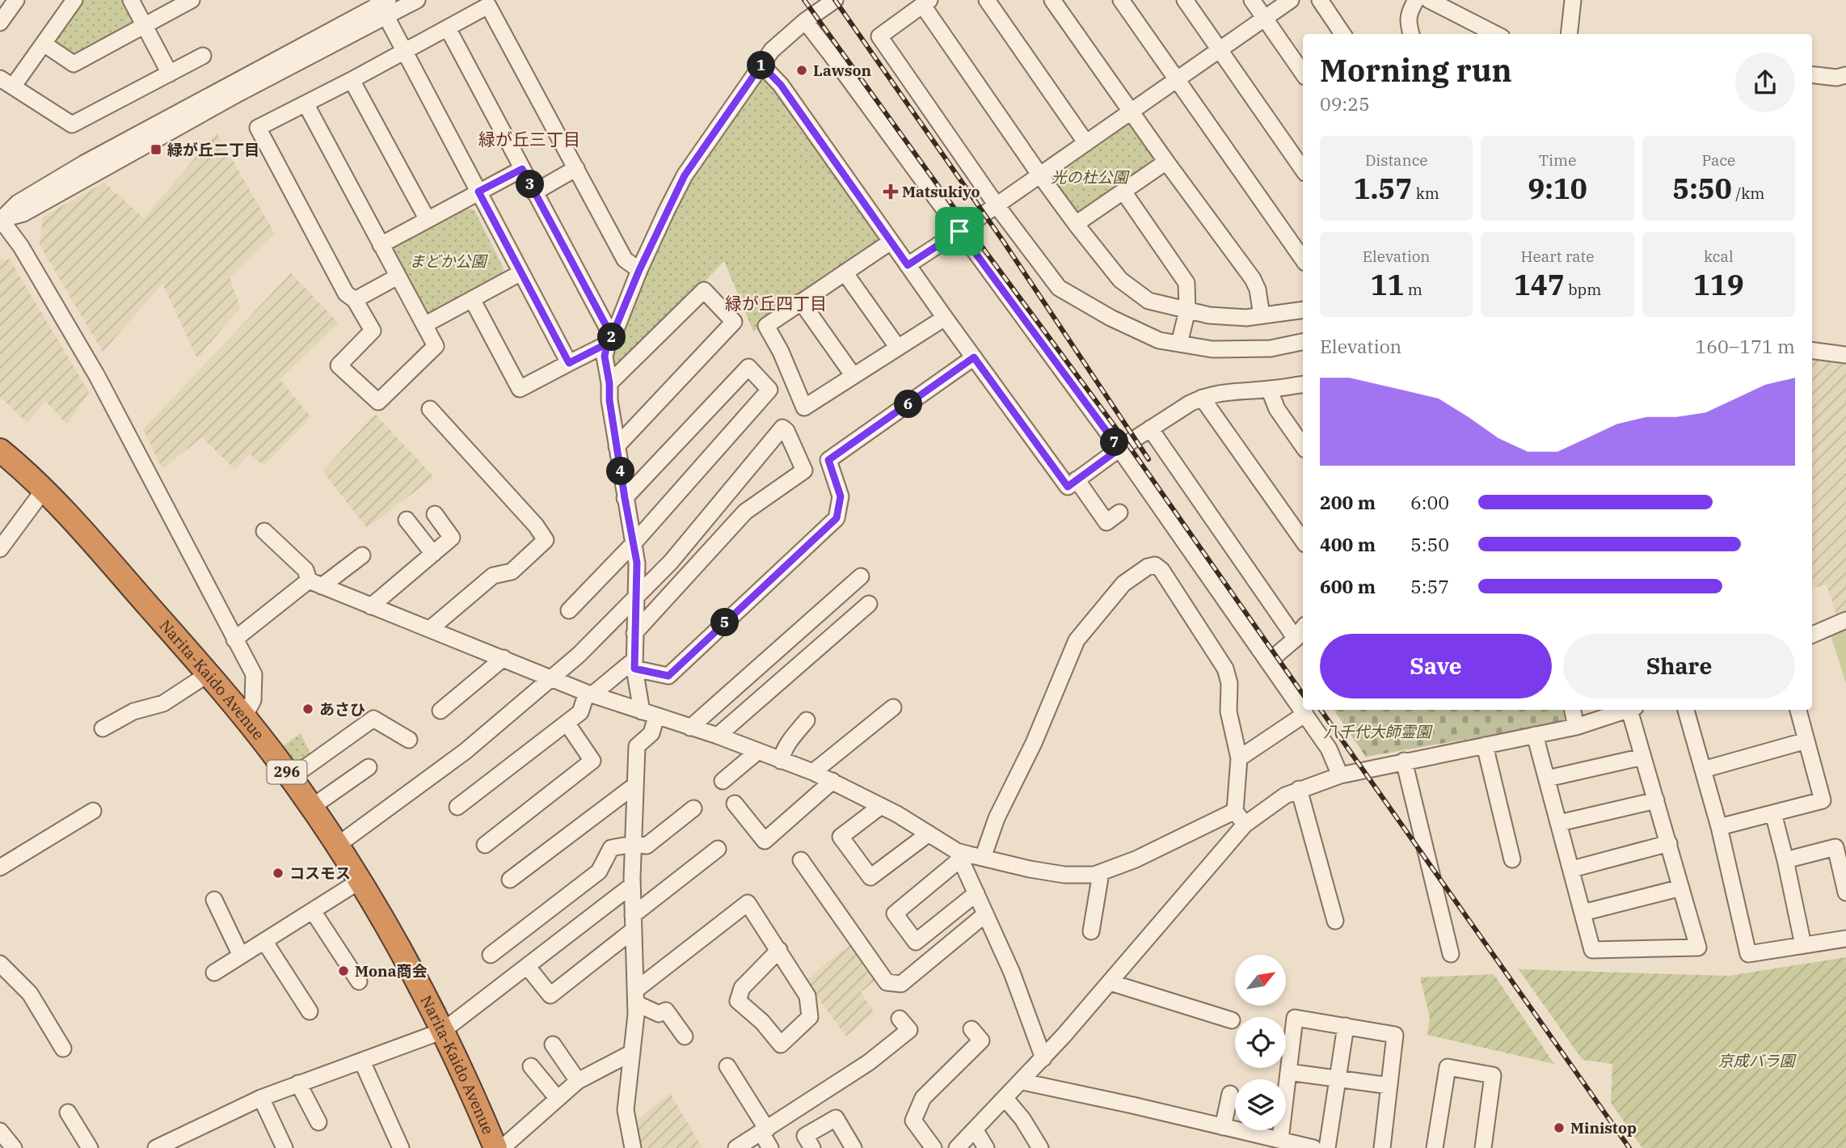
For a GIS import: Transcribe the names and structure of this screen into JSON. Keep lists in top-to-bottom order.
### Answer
{
  "streets": {
    "highway": ["Narita-Kaido Avenue", "296"]
  },
  "districts": ["緑が丘三丁目", "緑が丘四丁目"],
  "parks": [
    "光の杜公園",
    "まどか公園",
    "八千代大師霊園",
    "京成バラ園"
  ],
  "places": {
    "other": [
      "Lawson",
      "あさひ",
      "コスモス",
      "Mona商会",
      "Ministop"
    ],
    "transit": ["緑が丘二丁目"],
    "health": ["Matsukiyo"]
  },
  "north": "top right",
  "page": {
    "heading": ["Morning run", "09:25"],
    "pins": [
      "1",
      "3",
      "2",
      "6",
      "7",
      "4",
      "5"
    ],
    "stats": [
      ["Distance", "1.57 km"],
      ["Time", "9:10"],
      ["Pace", "5:50 /km"],
      ["Elevation", "11 m"],
      ["Heart rate", "147 bpm"],
      ["kcal", "119"]
    ],
    "chart": ["Elevation", "160–171 m"],
    "list": [
      {
        "name": "200 m",
        "note": "6:00"
      },
      {
        "name": "400 m",
        "note": "5:50"
      },
      {
        "name": "600 m",
        "note": "5:57"
      }
    ],
    "buttons": ["Save", "Share"]
  }
}
